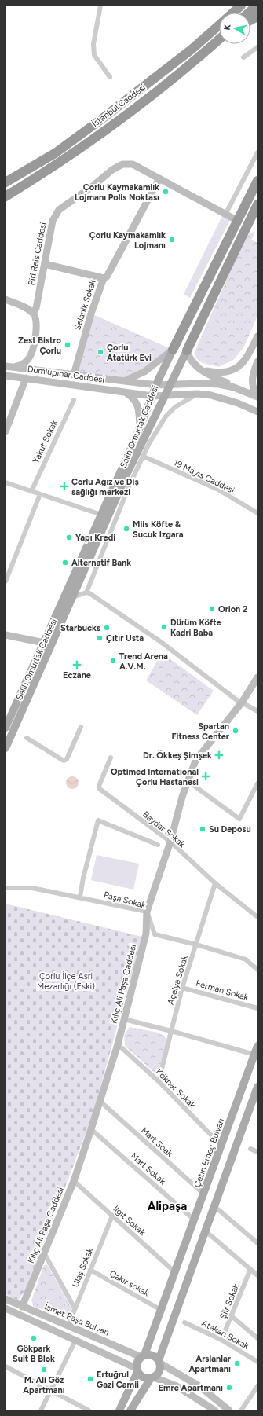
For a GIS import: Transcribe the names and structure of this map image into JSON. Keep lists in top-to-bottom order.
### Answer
{
  "streets": {
    "highway": ["İstanbul Caddesi", "Salih Omurtak Caddesi"],
    "main road": [
      "Piri Reis Caddesi",
      "Selanik Sokak",
      "Dumlupınar Caddesi",
      "Kılıç Ali Paşa Caddesi",
      "Çetin Emeç Bulvarı",
      "İsmet Paşa Bulvarı"
    ],
    "street": [
      "Yakut Sokak",
      "19 Mayıs Caddesi",
      "Baydar Sokak",
      "Paşa Sokak",
      "Açelya Sokak",
      "Ferman Sokak",
      "Köknar Sokak",
      "Mart Soak",
      "Mart Sokak",
      "Ilgıt Sokak",
      "Ulaş Sokak",
      "Çakır sokak",
      "Şiir Sokak",
      "Atakan Sokak"
    ]
  },
  "crossings": [
    ["Piri Reis Caddesi", "Selanik Sokak"],
    ["Piri Reis Caddesi", "Salih Omurtak Caddesi"],
    ["Selanik Sokak", "Dumlupınar Caddesi"],
    ["Dumlupınar Caddesi", "Salih Omurtak Caddesi"],
    ["Baydar Sokak", "Açelya Sokak"],
    ["Baydar Sokak", "Kılıç Ali Paşa Caddesi"],
    ["Paşa Sokak", "Açelya Sokak"],
    ["Paşa Sokak", "Kılıç Ali Paşa Caddesi"],
    ["Açelya Sokak", "Ferman Sokak"],
    ["Açelya Sokak", "Köknar Sokak"],
    ["Kılıç Ali Paşa Caddesi", "Köknar Sokak"],
    ["Kılıç Ali Paşa Caddesi", "Mart Soak"],
    ["Kılıç Ali Paşa Caddesi", "Mart Sokak"],
    ["Kılıç Ali Paşa Caddesi", "Ilgıt Sokak"],
    ["Kılıç Ali Paşa Caddesi", "İsmet Paşa Bulvarı"],
    ["Köknar Sokak", "Çetin Emeç Bulvarı"],
    ["Mart Soak", "Çetin Emeç Bulvarı"],
    ["Çetin Emeç Bulvarı", "Mart Sokak"],
    ["Çetin Emeç Bulvarı", "Ilgıt Sokak"],
    ["Çetin Emeç Bulvarı", "Çakır sokak"],
    ["Çetin Emeç Bulvarı", "İsmet Paşa Bulvarı"],
    ["Ilgıt Sokak", "Ulaş Sokak"],
    ["Ulaş Sokak", "Çakır sokak"],
    ["Ulaş Sokak", "İsmet Paşa Bulvarı"],
    ["Şiir Sokak", "Atakan Sokak"]
  ],
  "districts": ["Alipaşa"],
  "parks": ["Çorlu İlçe Asri Mezarlığı (Eski)"],
  "places": {
    "other": [
      "Çorlu Kaymakamlık Lojmanı Polis Noktası",
      "Çorlu Kaymakamlık Lojmanı",
      "Zest Bistro Çorlu",
      "Çorlu Atatürk Evi",
      "Miis Köfte & Sucuk Izgara",
      "Yapı Kredi",
      "Alternatif Bank",
      "Orion 2",
      "Dürüm Köfte Kadri Baba",
      "Starbucks",
      "Çıtır Usta",
      "Trend Arena A.V.M.",
      "Spartan Fitness Center",
      "Su Deposu",
      "Gökpark Suit B Blok",
      "Arslanlar Apartmanı",
      "M. Ali Göz Apartmanı",
      "Ertuğrul Gazi Camii",
      "Emre Apartmanı"
    ],
    "health": [
      "Çorlu Ağız ve Diş sağlığı merkezi",
      "Eczane",
      "Dr. Ökkeş Şimşek",
      "Optimed International Çorlu Hastanesi"
    ]
  },
  "north": "left"
}
